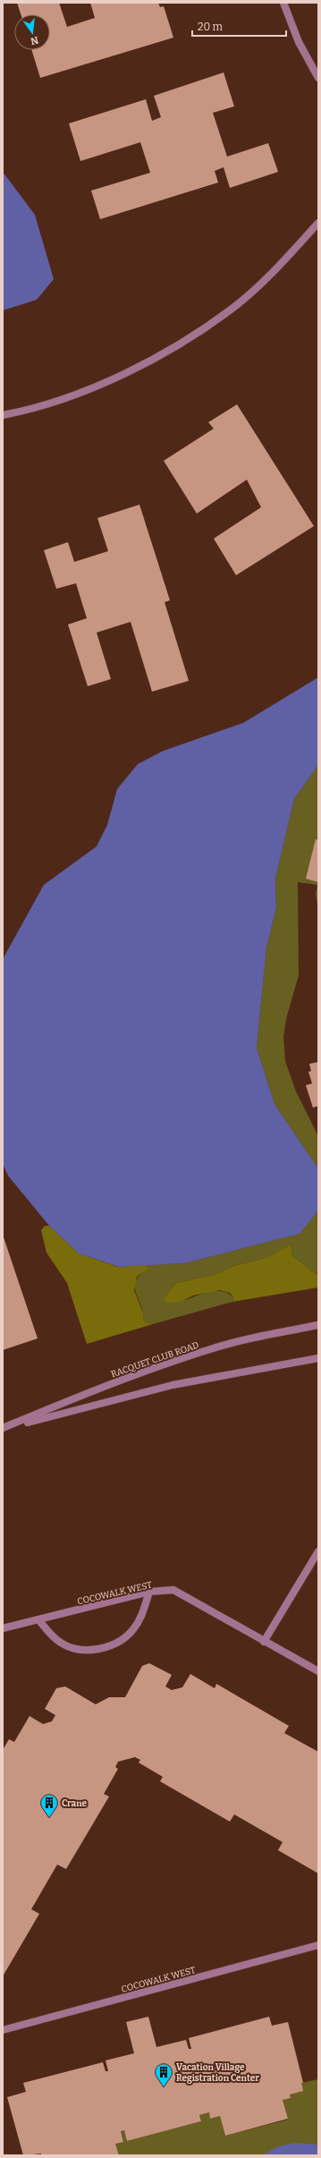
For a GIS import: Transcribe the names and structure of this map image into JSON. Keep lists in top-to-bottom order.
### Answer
{
  "streets": {
    "street": ["RACQUET CLUB ROAD", "COCOWALK WEST"]
  },
  "places": {
    "building": ["Crane", "Vacation Village Registration Center"]
  },
  "scale_bar": "20 m",
  "north": "bottom"
}
